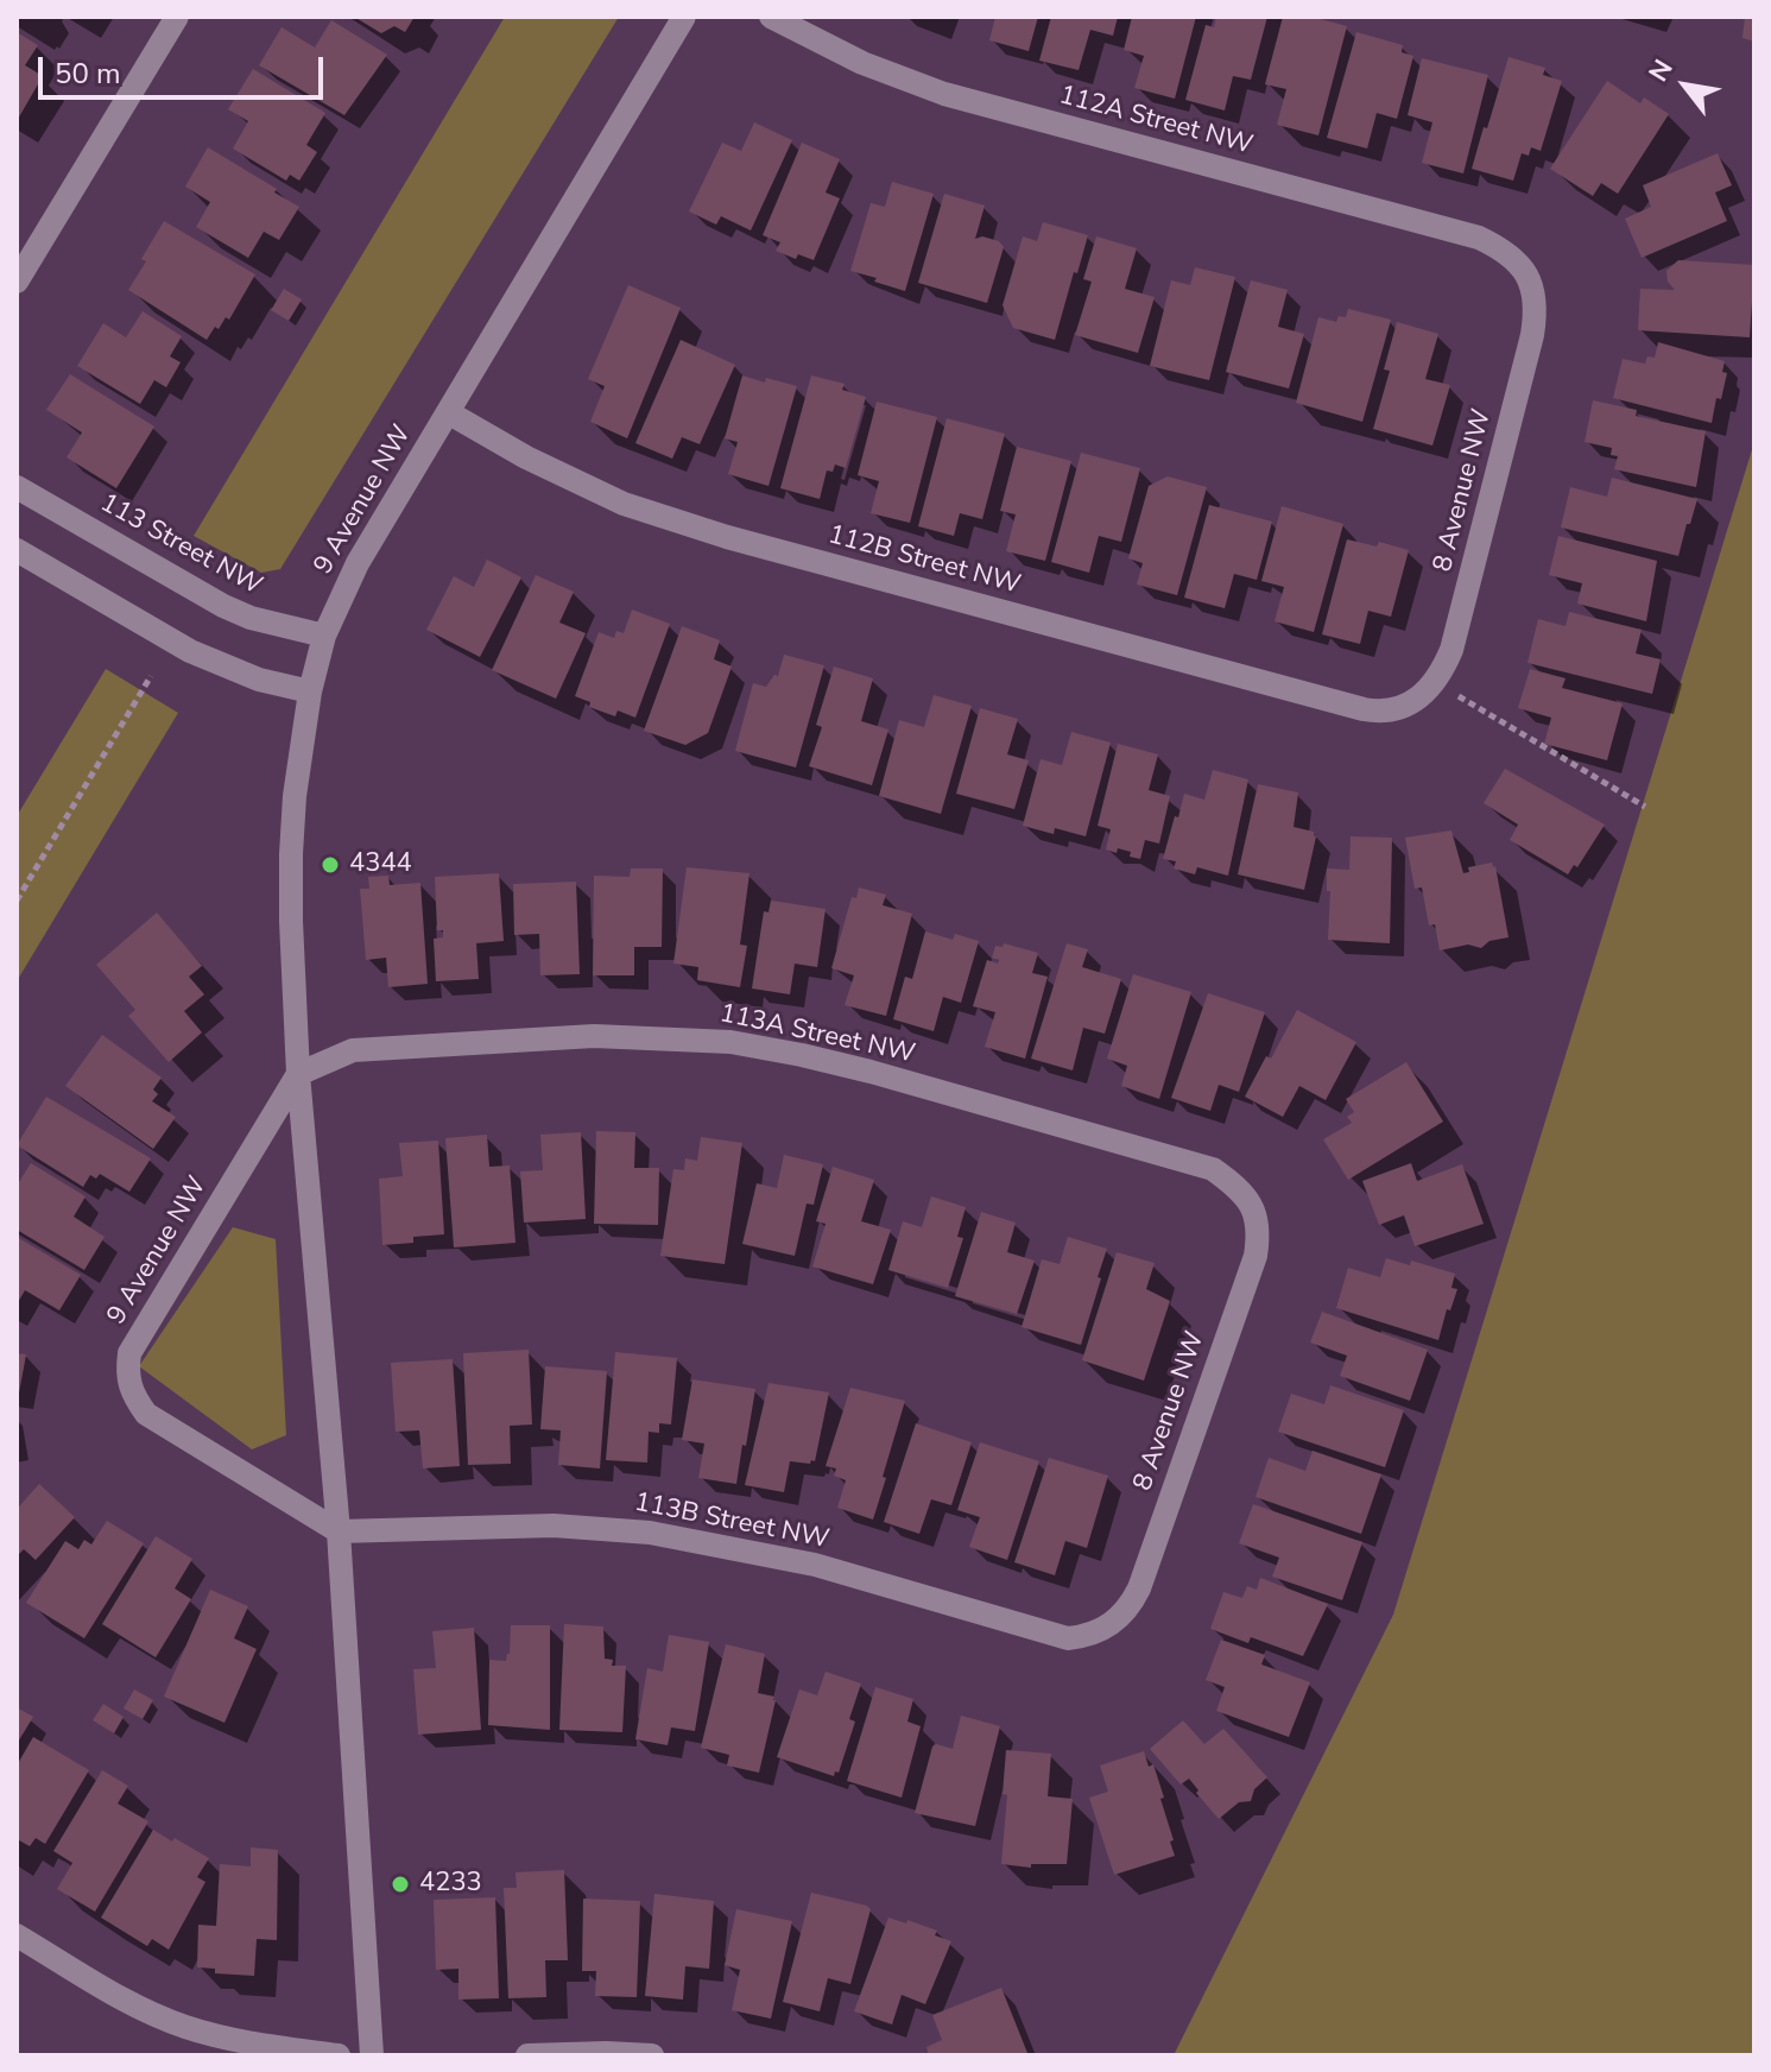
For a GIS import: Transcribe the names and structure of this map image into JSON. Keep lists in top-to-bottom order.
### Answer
{
  "streets": {
    "street": [
      "112A Street NW",
      "8 Avenue NW",
      "9 Avenue NW",
      "113 Street NW",
      "112B Street NW",
      "113A Street NW",
      "113B Street NW"
    ]
  },
  "crossings": [
    ["112A Street NW", "8 Avenue NW"],
    ["8 Avenue NW", "112B Street NW"],
    ["8 Avenue NW", "113A Street NW"],
    ["8 Avenue NW", "113B Street NW"],
    ["9 Avenue NW", "113 Street NW"],
    ["9 Avenue NW", "112B Street NW"],
    ["9 Avenue NW", "113A Street NW"],
    ["9 Avenue NW", "113B Street NW"]
  ],
  "places": ["4344", "4233"],
  "scale_bar": "50 m",
  "north": "top left"
}
